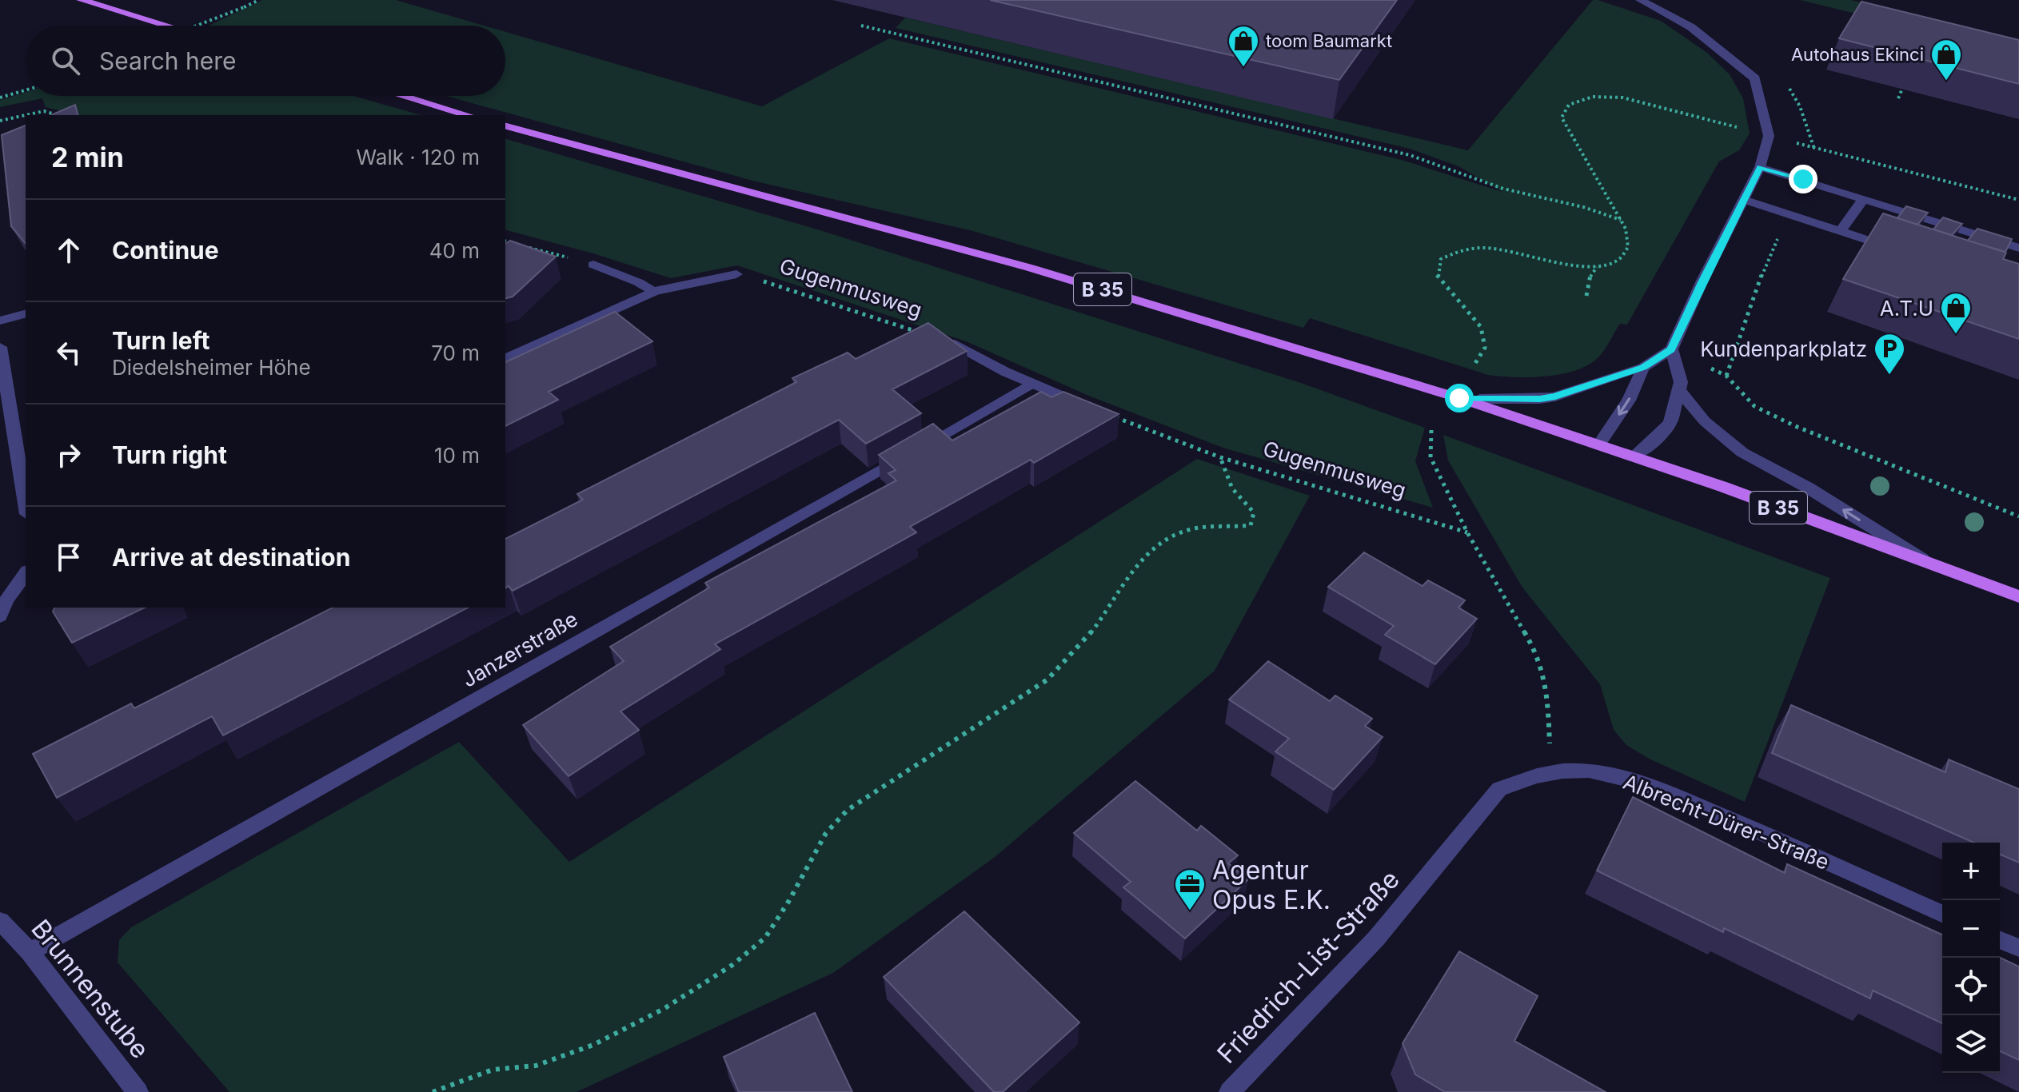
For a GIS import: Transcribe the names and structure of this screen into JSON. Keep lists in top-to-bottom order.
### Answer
{
  "streets": {
    "main road": ["B 35"],
    "street": [
      "Janzerstraße",
      "Albrecht-Dürer-Straße",
      "Friedrich-List-Straße",
      "Brunnenstube"
    ],
    "path": ["Gugenmusweg"]
  },
  "crossings": [
    ["Janzerstraße", "Brunnenstube"],
    ["Albrecht-Dürer-Straße", "Friedrich-List-Straße"]
  ],
  "places": {
    "shop": ["toom Baumarkt", "Autohaus Ekinci", "A.T.U"],
    "parking": ["Kundenparkplatz"],
    "office": ["Agentur Opus E.K."]
  },
  "page": {
    "search": "Search here",
    "heading": ["2 min", "Walk · 120 m"],
    "list": [
      ["Continue", "40 m"],
      ["Turn left", "Diedelsheimer Höhe", "70 m"],
      ["Turn right", "10 m"],
      "Arrive at destination"
    ],
    "map_buttons": ["+", "−"]
  }
}
